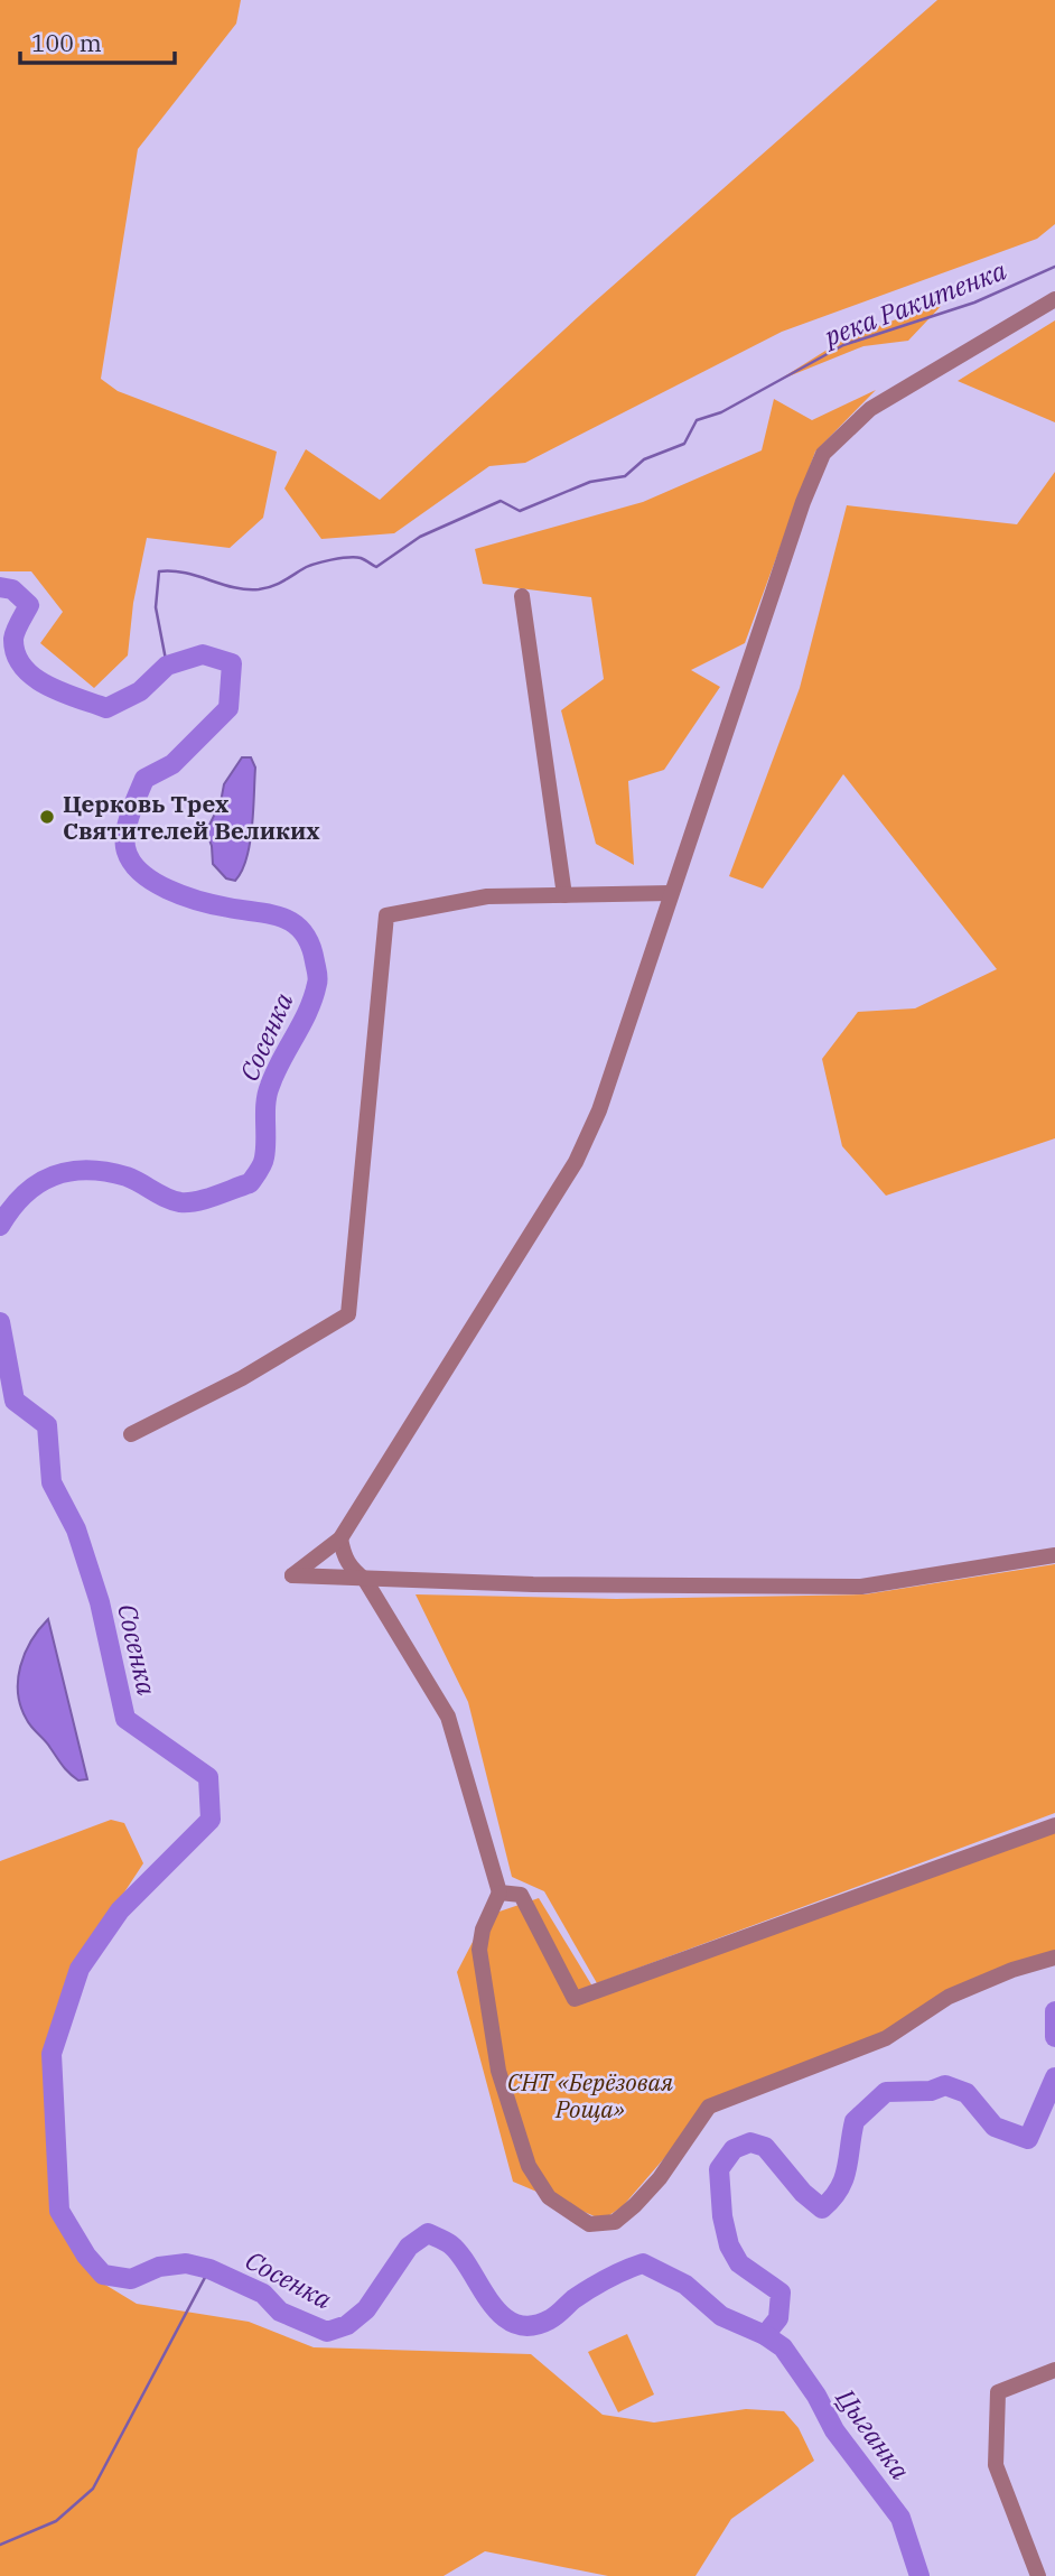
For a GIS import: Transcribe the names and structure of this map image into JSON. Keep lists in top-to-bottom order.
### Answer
{
  "water": ["река Ракитенка", "Сосенка", "Цыганка"],
  "parks": ["СНТ «Берёзовая Роща»"],
  "places": ["Церковь Трех Святителей Великих"],
  "scale_bar": "100 m"
}
